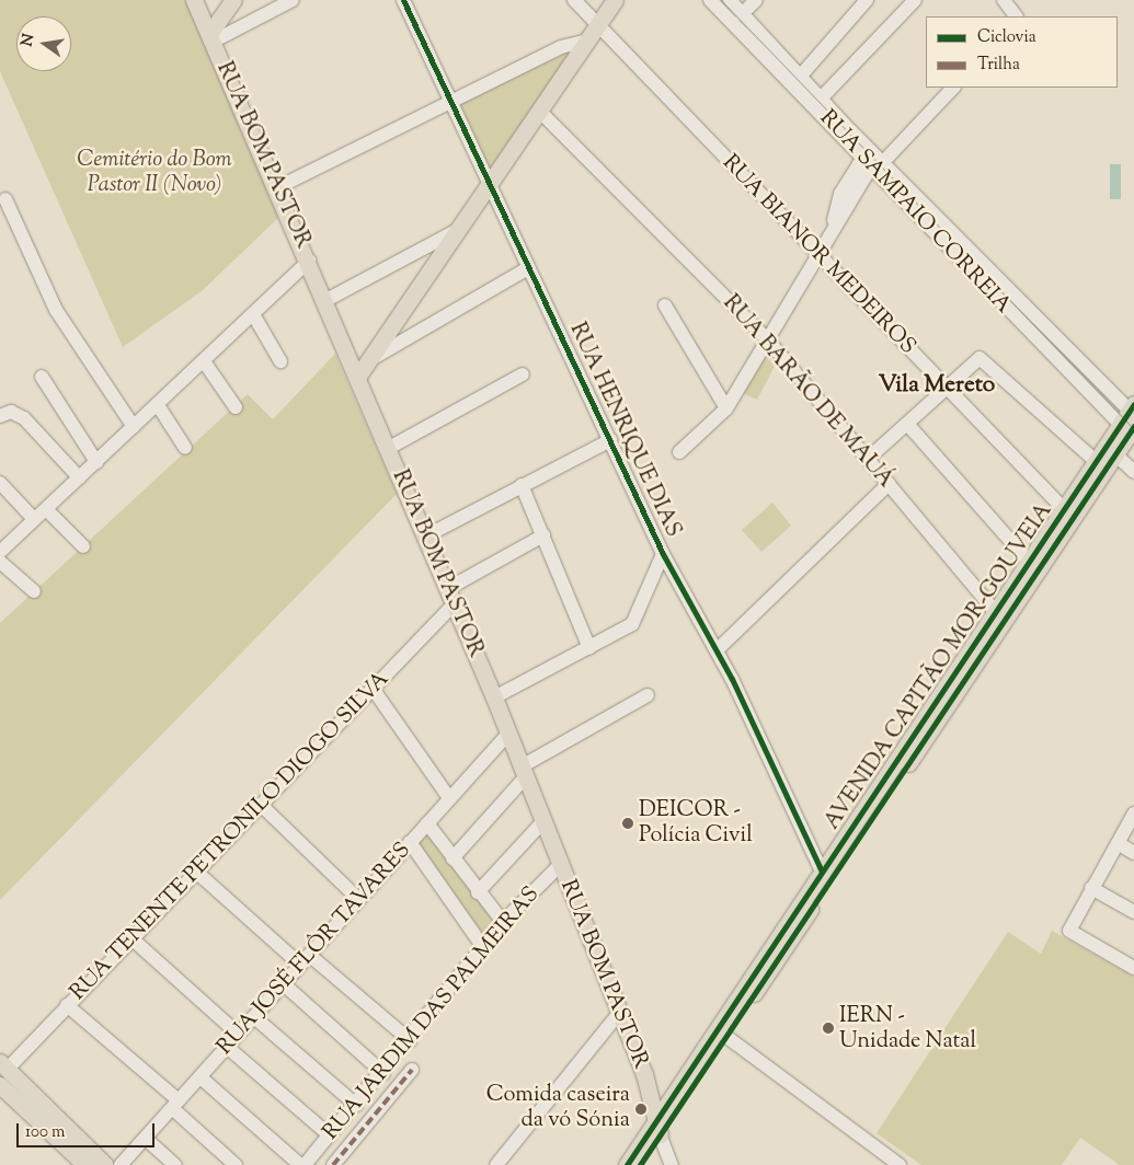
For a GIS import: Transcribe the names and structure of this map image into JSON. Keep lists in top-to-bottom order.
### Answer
{
  "streets": {
    "main road": ["RUA BOM PASTOR", "AVENIDA CAPITÃO MOR-GOUVEIA"],
    "street": [
      "RUA SAMPAIO CORREIA",
      "RUA BIANOR MEDEIROS",
      "RUA BARÃO DE MAUÁ",
      "RUA HENRIQUE DIAS",
      "RUA TENENTE PETRONILO DIOGO SILVA",
      "RUA JOSÉ FLÔR TAVARES",
      "RUA JARDIM DAS PALMEIRAS"
    ]
  },
  "crossings": [
    ["RUA BOM PASTOR", "AVENIDA CAPITÃO MOR-GOUVEIA"],
    ["RUA BOM PASTOR", "RUA TENENTE PETRONILO DIOGO SILVA"],
    ["RUA BOM PASTOR", "RUA JOSÉ FLÔR TAVARES"],
    ["RUA BOM PASTOR", "RUA JARDIM DAS PALMEIRAS"],
    ["RUA SAMPAIO CORREIA", "AVENIDA CAPITÃO MOR-GOUVEIA"],
    ["RUA BIANOR MEDEIROS", "AVENIDA CAPITÃO MOR-GOUVEIA"],
    ["RUA BARÃO DE MAUÁ", "AVENIDA CAPITÃO MOR-GOUVEIA"],
    ["RUA HENRIQUE DIAS", "AVENIDA CAPITÃO MOR-GOUVEIA"]
  ],
  "districts": ["Vila Mereto"],
  "parks": ["Cemitério do Bom Pastor II (Novo)"],
  "places": ["DEICOR - Polícia Civil", "IERN - Unidade Natal", "Comida caseira da vó Sónia"],
  "legend": ["Ciclovia", "Trilha"],
  "scale_bar": "100 m",
  "north": "left"
}
